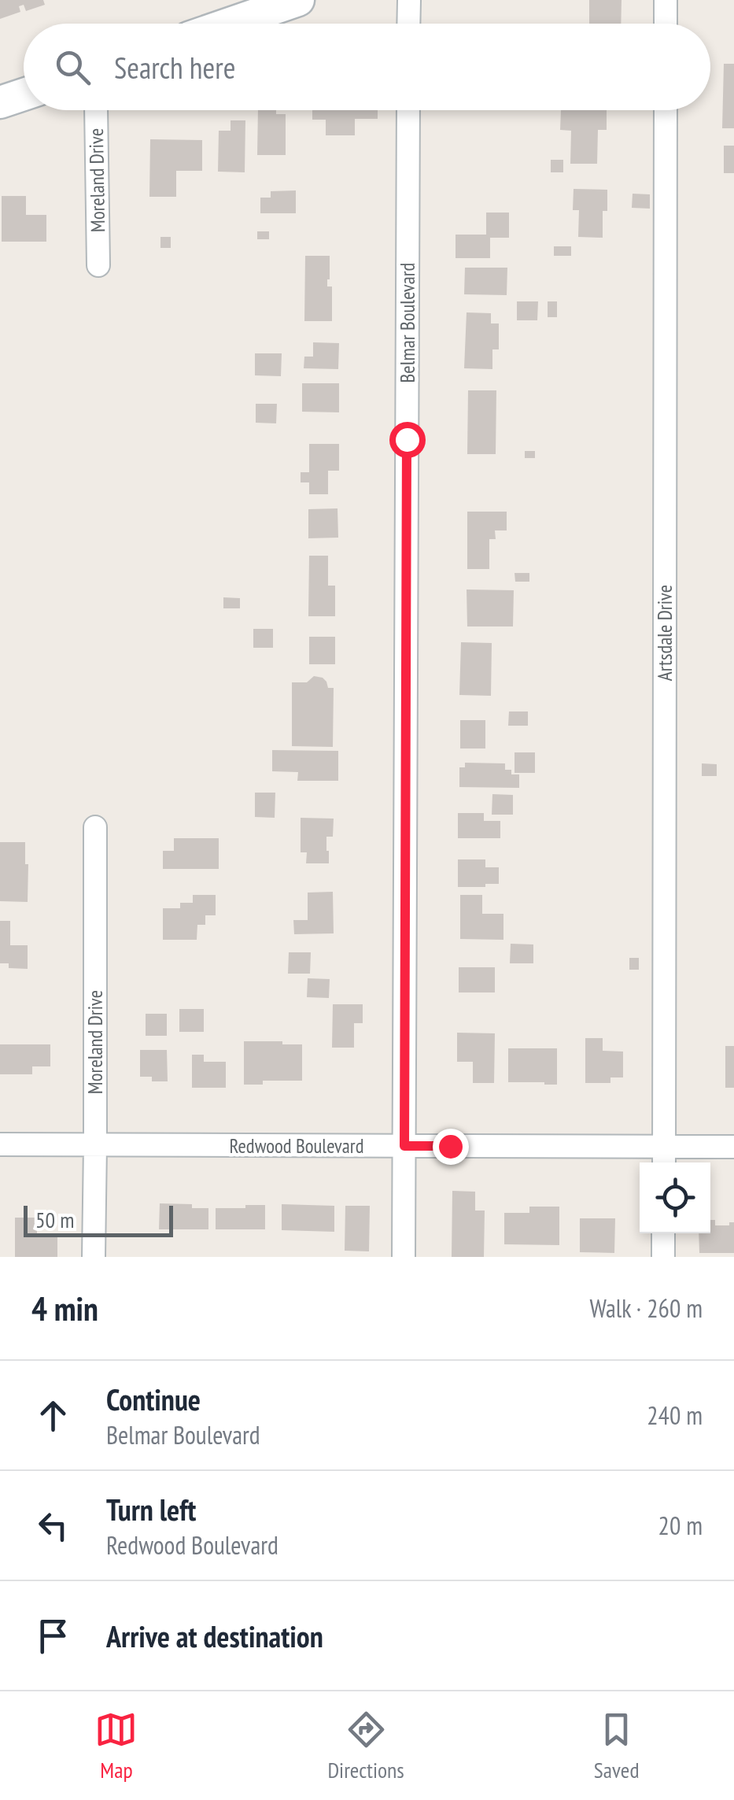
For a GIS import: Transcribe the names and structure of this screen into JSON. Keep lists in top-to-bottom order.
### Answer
{
  "streets": {
    "street": [
      "Moreland Drive",
      "Belmar Boulevard",
      "Artsdale Drive",
      "Redwood Boulevard"
    ]
  },
  "crossings": [
    ["Moreland Drive", "Redwood Boulevard"],
    ["Belmar Boulevard", "Redwood Boulevard"],
    ["Artsdale Drive", "Redwood Boulevard"]
  ],
  "scale_bar": "50 m",
  "page": {
    "search": "Search here",
    "scale": "50 m",
    "heading": ["4 min", "Walk · 260 m"],
    "list": [
      ["Continue", "Belmar Boulevard", "240 m"],
      ["Turn left", "Redwood Boulevard", "20 m"],
      "Arrive at destination"
    ],
    "nav": ["Map", "Directions", "Saved"]
  }
}
